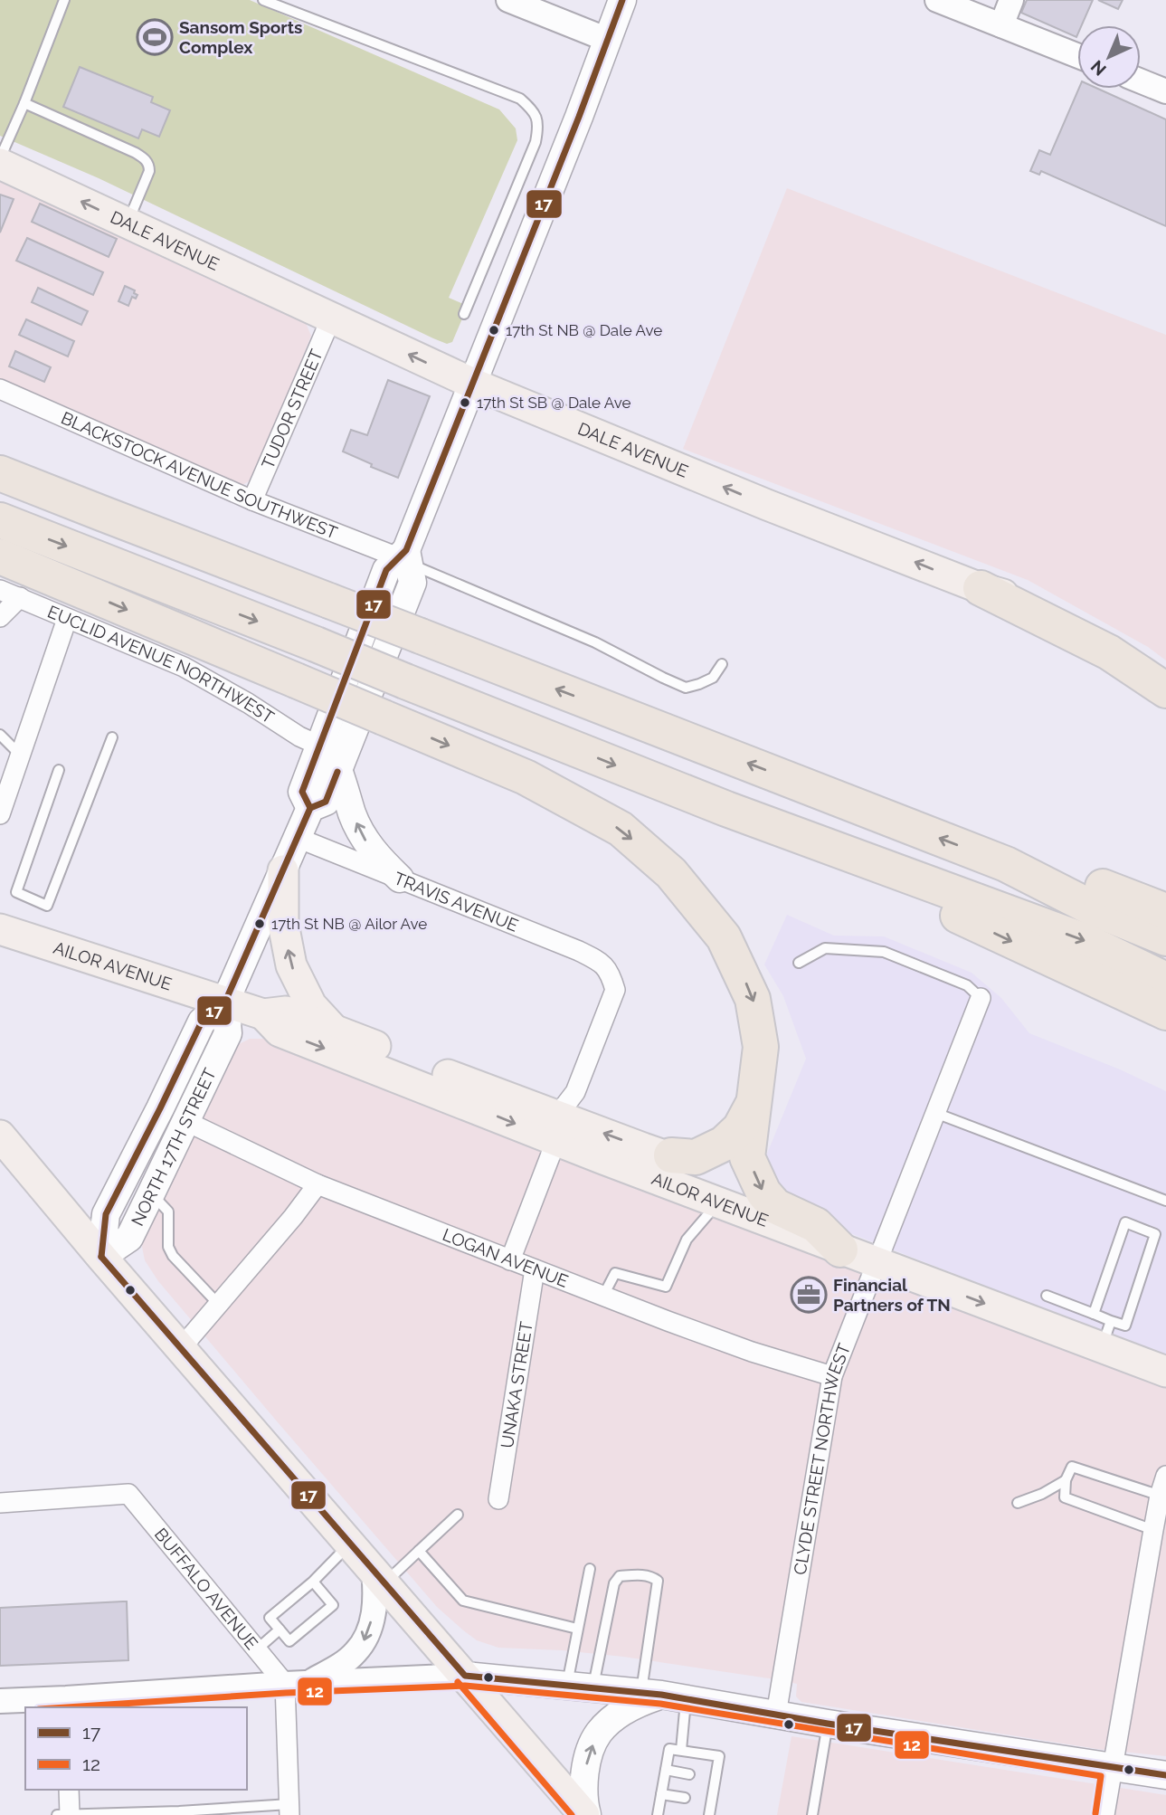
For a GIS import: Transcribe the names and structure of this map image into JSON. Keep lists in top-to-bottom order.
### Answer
{
  "streets": {
    "main road": ["DALE AVENUE", "AILOR AVENUE", "NORTH 17TH STREET"],
    "street": [
      "TUDOR STREET",
      "BLACKSTOCK AVENUE SOUTHWEST",
      "EUCLID AVENUE NORTHWEST",
      "TRAVIS AVENUE",
      "LOGAN AVENUE",
      "UNAKA STREET",
      "CLYDE STREET NORTHWEST",
      "BUFFALO AVENUE"
    ]
  },
  "crossings": [
    ["DALE AVENUE", "TUDOR STREET"],
    ["DALE AVENUE", "NORTH 17TH STREET"],
    ["TUDOR STREET", "BLACKSTOCK AVENUE SOUTHWEST"],
    ["BLACKSTOCK AVENUE SOUTHWEST", "NORTH 17TH STREET"],
    ["EUCLID AVENUE NORTHWEST", "NORTH 17TH STREET"],
    ["TRAVIS AVENUE", "AILOR AVENUE"],
    ["TRAVIS AVENUE", "NORTH 17TH STREET"],
    ["AILOR AVENUE", "NORTH 17TH STREET"],
    ["AILOR AVENUE", "CLYDE STREET NORTHWEST"],
    ["NORTH 17TH STREET", "LOGAN AVENUE"],
    ["LOGAN AVENUE", "UNAKA STREET"],
    ["LOGAN AVENUE", "CLYDE STREET NORTHWEST"]
  ],
  "one_way": ["DALE AVENUE"],
  "places": {
    "sports": ["Sansom Sports Complex"],
    "other": ["17th St NB @ Dale Ave", "17th St SB @ Dale Ave", "17th St NB @ Ailor Ave"],
    "office": ["Financial Partners of TN"]
  },
  "lines": ["transit line 17", "transit line 12"],
  "legend": ["17", "12"],
  "north": "bottom left"
}
